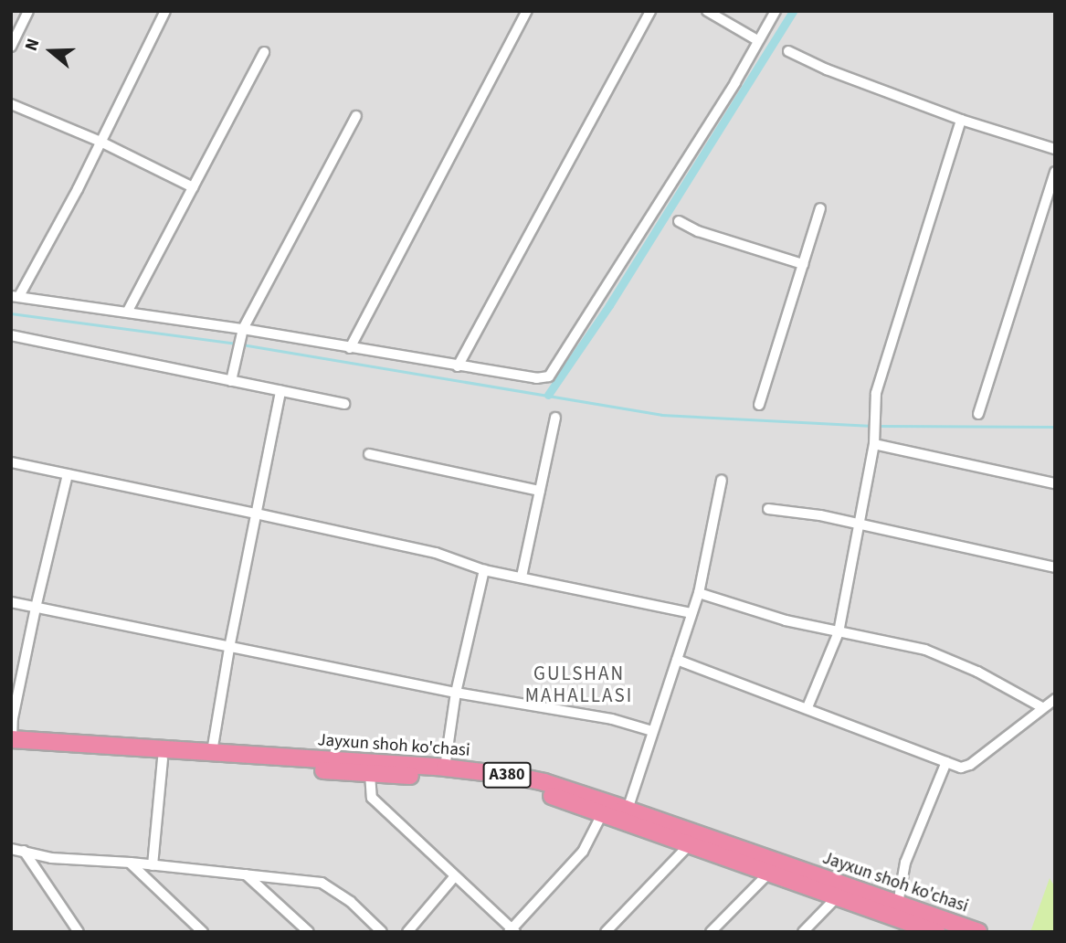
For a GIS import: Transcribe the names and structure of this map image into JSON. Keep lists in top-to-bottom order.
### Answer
{
  "streets": {
    "highway": ["Jayxun shoh ko'chasi", "A380"]
  },
  "districts": ["GULSHAN MAHALLASI"],
  "north": "left"
}
